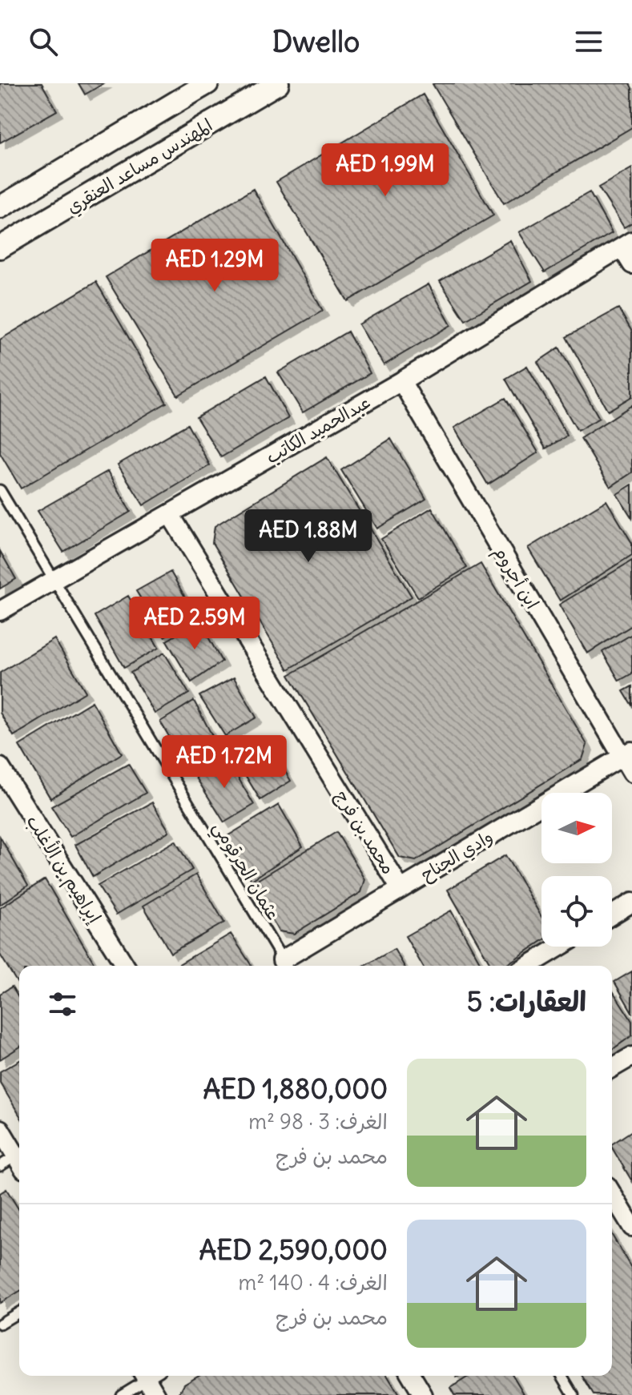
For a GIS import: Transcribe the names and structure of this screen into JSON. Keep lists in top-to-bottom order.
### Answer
{
  "streets": {
    "street": [
      "المهندس مساعد العنقري",
      "عبدالحميد الكاتب",
      "ابن أجروم",
      "محمد بن فرج",
      "وادي الجناح",
      "إبراهيم بن الأغلب"
    ],
    "lane": ["عثمان الحرقومي"]
  },
  "crossings": [
    ["عبدالحميد الكاتب", "ابن أجروم"],
    ["عبدالحميد الكاتب", "محمد بن فرج"],
    ["عبدالحميد الكاتب", "عثمان الحرقومي"],
    ["ابن أجروم", "وادي الجناح"],
    ["محمد بن فرج", "وادي الجناح"],
    ["وادي الجناح", "عثمان الحرقومي"]
  ],
  "north": "right",
  "page": {
    "header": "Dwello",
    "price": [
      "AED 1.99M",
      "AED 1.29M",
      "AED 1.88M",
      "AED 2.59M",
      "AED 1.72M"
    ],
    "heading": "العقارات: 5",
    "list": [
      {
        "name": "AED 1,880,000",
        "note": "الغرف: 3 · 98 m² · محمد بن فرج"
      },
      {
        "name": "AED 2,590,000",
        "note": "الغرف: 4 · 140 m² · محمد بن فرج"
      }
    ]
  }
}
